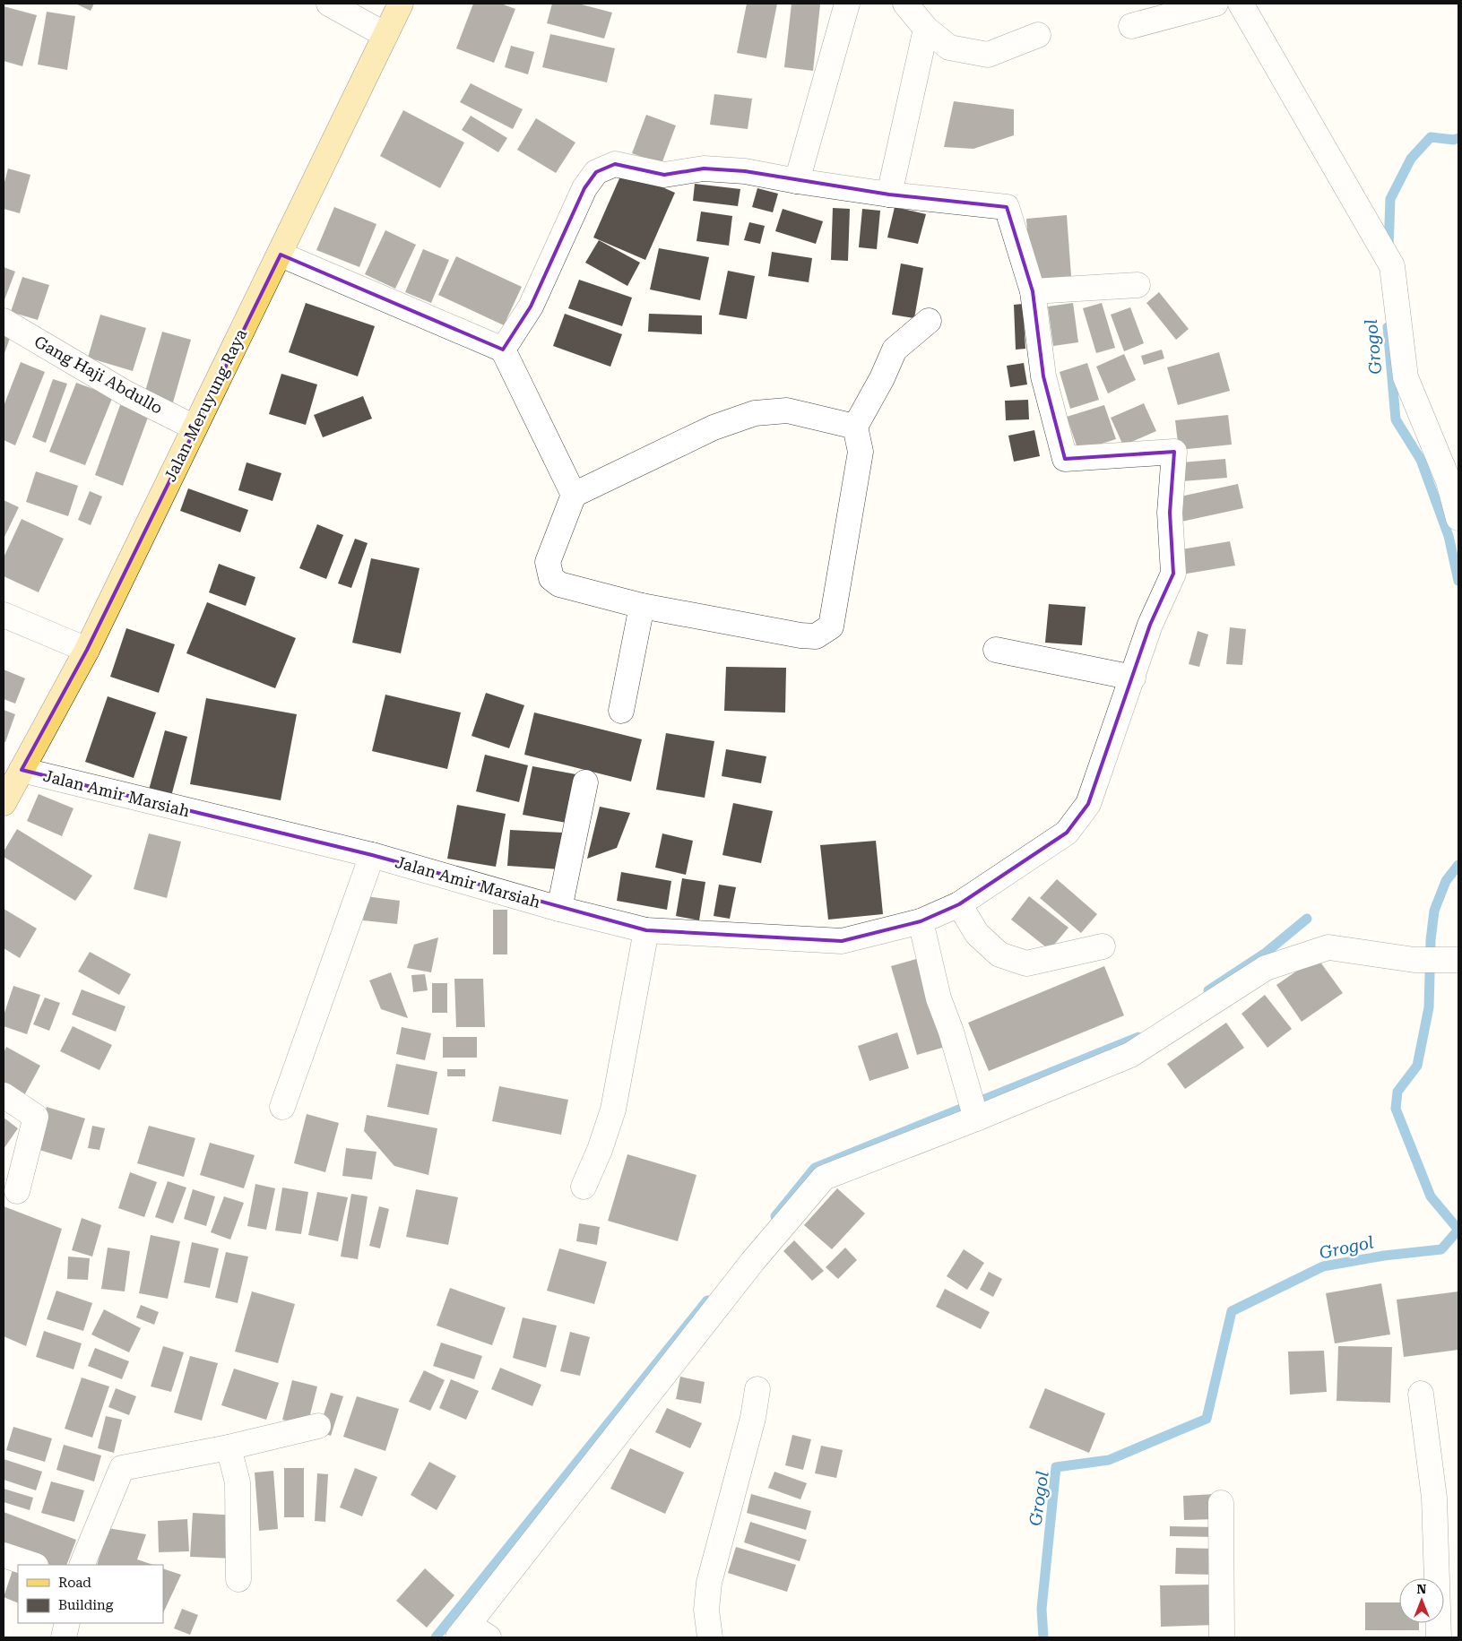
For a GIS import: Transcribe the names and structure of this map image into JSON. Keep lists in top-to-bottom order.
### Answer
{
  "streets": {
    "main road": ["Jalan Meruyung Raya"],
    "street": ["Gang Haji Abdullo", "Jalan Amir Marsiah"]
  },
  "crossings": [
    ["Gang Haji Abdullo", "Jalan Meruyung Raya"],
    ["Jalan Meruyung Raya", "Jalan Amir Marsiah"]
  ],
  "water": ["Grogol"],
  "legend": ["Road", "Building"],
  "north": "top"
}
